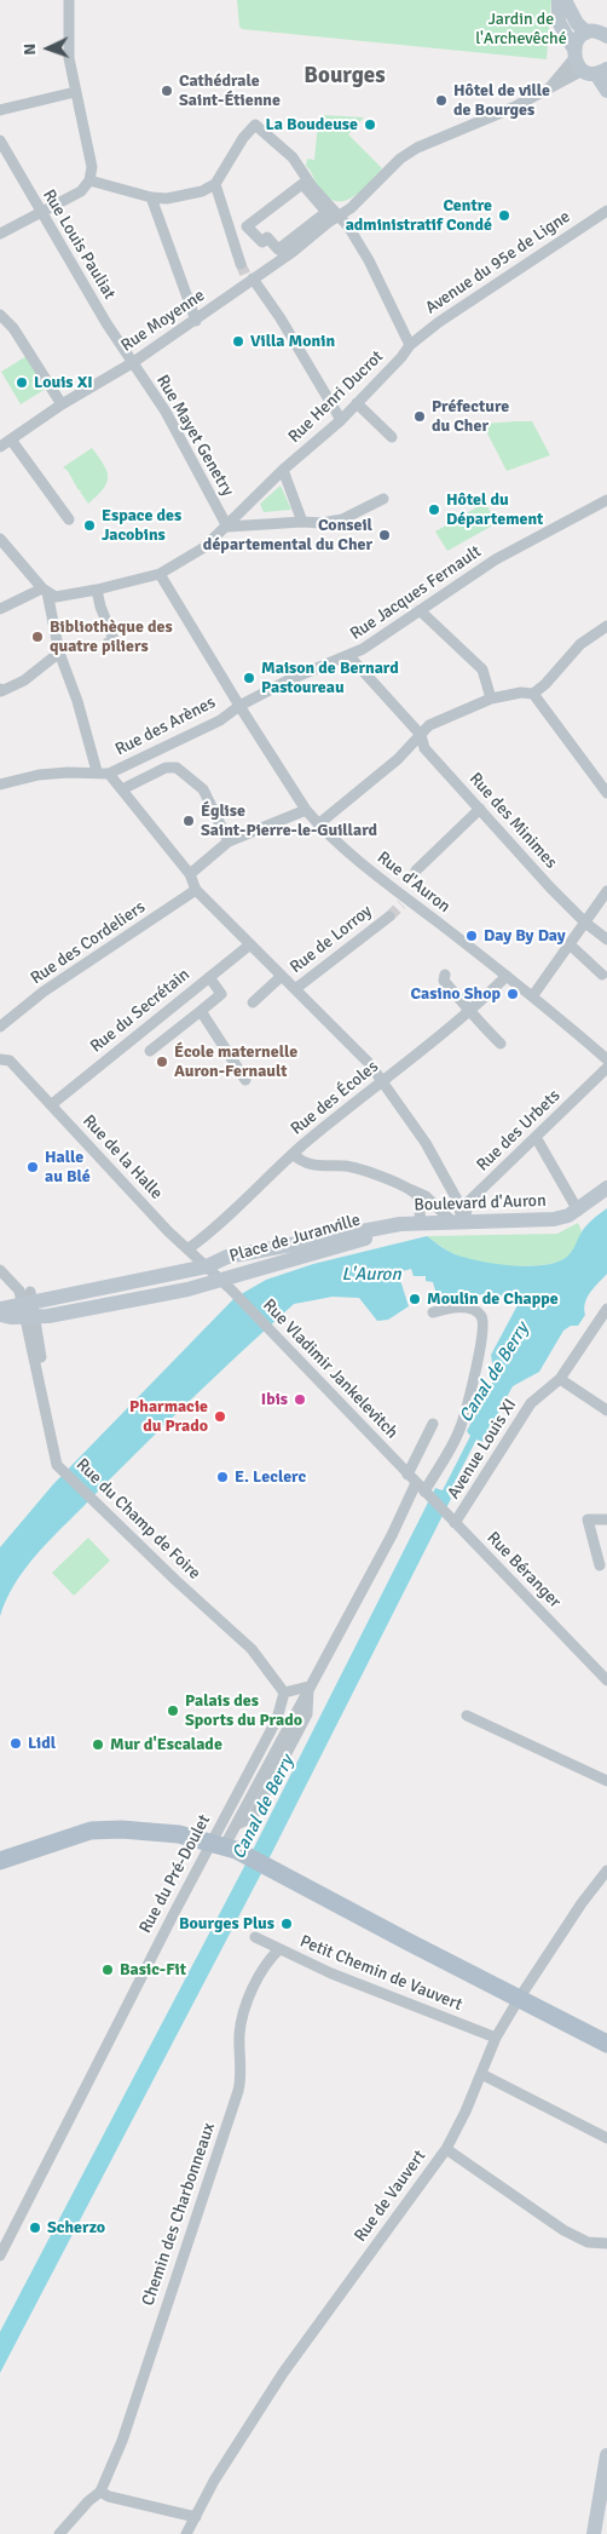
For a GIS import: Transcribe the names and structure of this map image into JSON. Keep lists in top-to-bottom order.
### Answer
{
  "streets": {
    "main road": ["Boulevard d'Auron", "Place de Juranville"],
    "street": [
      "Rue Louis Pauliat",
      "Avenue du 95e de Ligne",
      "Rue Moyenne",
      "Rue Henri Ducrot",
      "Rue Mayet Genetry",
      "Rue Jacques Fernault",
      "Rue des Arènes",
      "Rue des Minimes",
      "Rue d'Auron",
      "Rue de Lorroy",
      "Rue des Cordeliers",
      "Rue du Secrétain",
      "Rue des Écoles",
      "Rue des Urbets",
      "Rue de la Halle",
      "Rue Vladimir Jankelevitch",
      "Avenue Louis XI",
      "Rue du Champ de Foire",
      "Rue Béranger",
      "Rue du Pré-Doulet",
      "Petit Chemin de Vauvert",
      "Rue de Vauvert",
      "Chemin des Charbonneaux"
    ]
  },
  "crossings": [
    ["Rue Louis Pauliat", "Rue Moyenne"],
    ["Rue Louis Pauliat", "Rue Mayet Genetry"],
    ["Avenue du 95e de Ligne", "Rue Henri Ducrot"],
    ["Rue Moyenne", "Rue Mayet Genetry"],
    ["Rue Henri Ducrot", "Rue Mayet Genetry"],
    ["Rue Henri Ducrot", "Rue d'Auron"],
    ["Rue Jacques Fernault", "Rue des Arènes"],
    ["Rue Jacques Fernault", "Rue des Minimes"],
    ["Rue Jacques Fernault", "Rue d'Auron"],
    ["Rue des Arènes", "Rue d'Auron"],
    ["Rue d'Auron", "Rue des Écoles"],
    ["Rue du Secrétain", "Rue de la Halle"],
    ["Rue des Écoles", "Rue de la Halle"],
    ["Rue des Urbets", "Boulevard d'Auron"],
    ["Rue de la Halle", "Place de Juranville"],
    ["Rue de la Halle", "Rue Vladimir Jankelevitch"],
    ["Boulevard d'Auron", "Place de Juranville"],
    ["Place de Juranville", "Rue Vladimir Jankelevitch"],
    ["Place de Juranville", "Rue du Champ de Foire"],
    ["Rue Vladimir Jankelevitch", "Rue Béranger"],
    ["Rue Vladimir Jankelevitch", "Rue du Pré-Doulet"],
    ["Avenue Louis XI", "Rue Béranger"],
    ["Rue du Champ de Foire", "Rue du Pré-Doulet"],
    ["Rue Béranger", "Rue du Pré-Doulet"],
    ["Petit Chemin de Vauvert", "Rue de Vauvert"],
    ["Petit Chemin de Vauvert", "Chemin des Charbonneaux"]
  ],
  "districts": ["Bourges"],
  "water": ["L'Auron", "Canal de Berry"],
  "parks": ["Jardin de l'Archevêché"],
  "places": [
    "Cathédrale Saint-Étienne",
    "Hôtel de ville de Bourges",
    "La Boudeuse",
    "Centre administratif Condé",
    "Villa Monin",
    "Louis XI",
    "Préfecture du Cher",
    "Hôtel du Département",
    "Espace des Jacobins",
    "Conseil départemental du Cher",
    "Bibliothèque des quatre piliers",
    "Maison de Bernard Pastoureau",
    "Église Saint-Pierre-le-Guillard",
    "Day By Day",
    "Casino Shop",
    "École maternelle Auron-Fernault",
    "Halle au Blé",
    "Moulin de Chappe",
    "Ibis",
    "Pharmacie du Prado",
    "E. Leclerc",
    "Palais des Sports du Prado",
    "Lidl",
    "Mur d'Escalade",
    "Bourges Plus",
    "Basic-Fit",
    "Scherzo"
  ],
  "north": "left"
}
